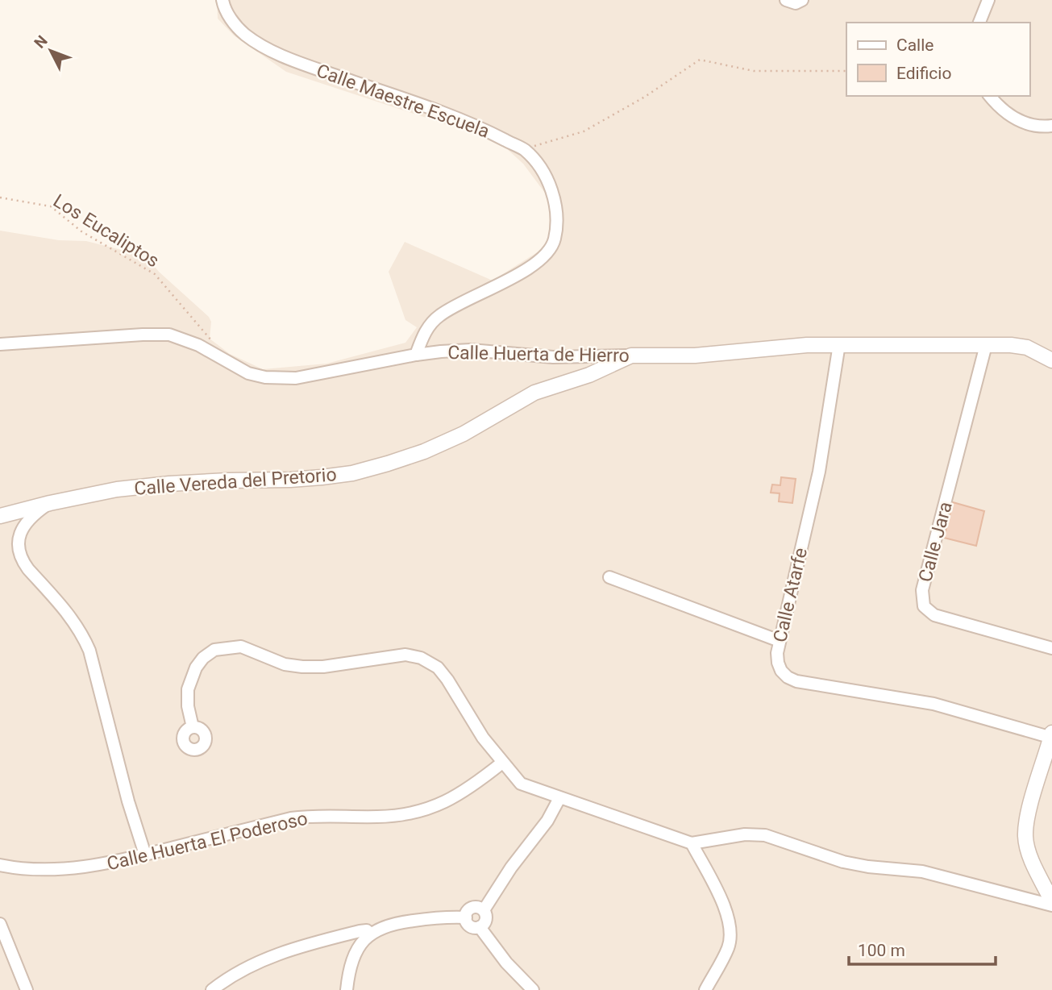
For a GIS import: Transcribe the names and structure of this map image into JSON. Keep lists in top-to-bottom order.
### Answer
{
  "streets": {
    "street": [
      "Calle Maestre Escuela",
      "Calle Huerta de Hierro",
      "Calle Vereda del Pretorio",
      "Calle Jara",
      "Calle Atarfe",
      "Calle Huerta El Poderoso"
    ],
    "path": ["Los Eucaliptos"]
  },
  "crossings": [
    ["Calle Maestre Escuela", "Calle Huerta de Hierro"],
    ["Calle Huerta de Hierro", "Calle Vereda del Pretorio"],
    ["Calle Huerta de Hierro", "Calle Jara"],
    ["Calle Huerta de Hierro", "Calle Atarfe"]
  ],
  "legend": ["Calle", "Edificio"],
  "scale_bar": "100 m",
  "north": "top left"
}
